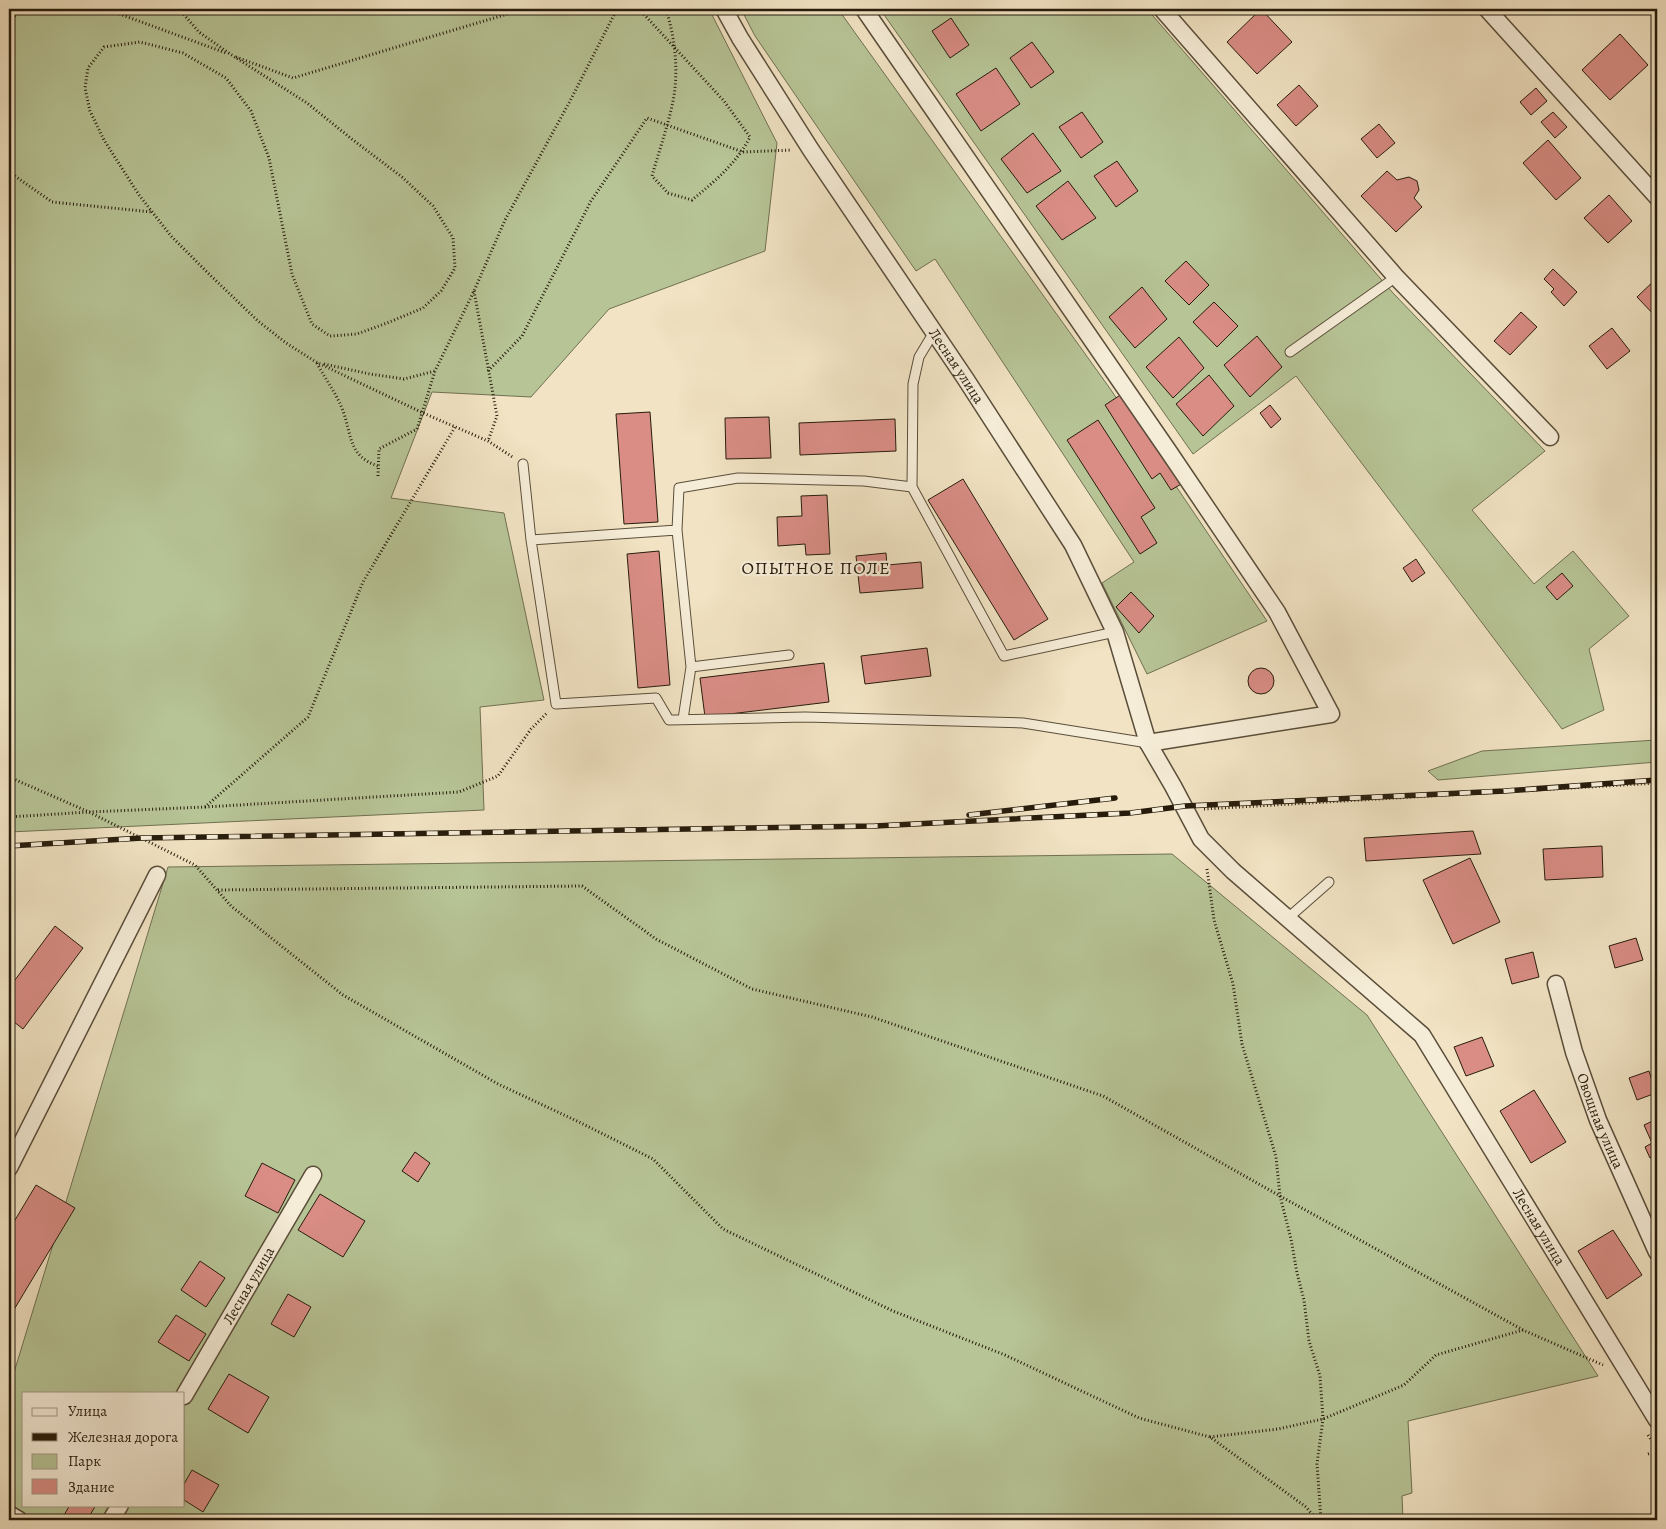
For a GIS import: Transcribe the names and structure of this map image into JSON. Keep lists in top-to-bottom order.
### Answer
{
  "streets": {
    "street": ["Лесная улица", "Овощная улица"]
  },
  "districts": ["ОПЫТНОЕ ПОЛЕ"],
  "legend": [
    "Улица",
    "Железная дорога",
    "Парк",
    "Здание"
  ]
}
